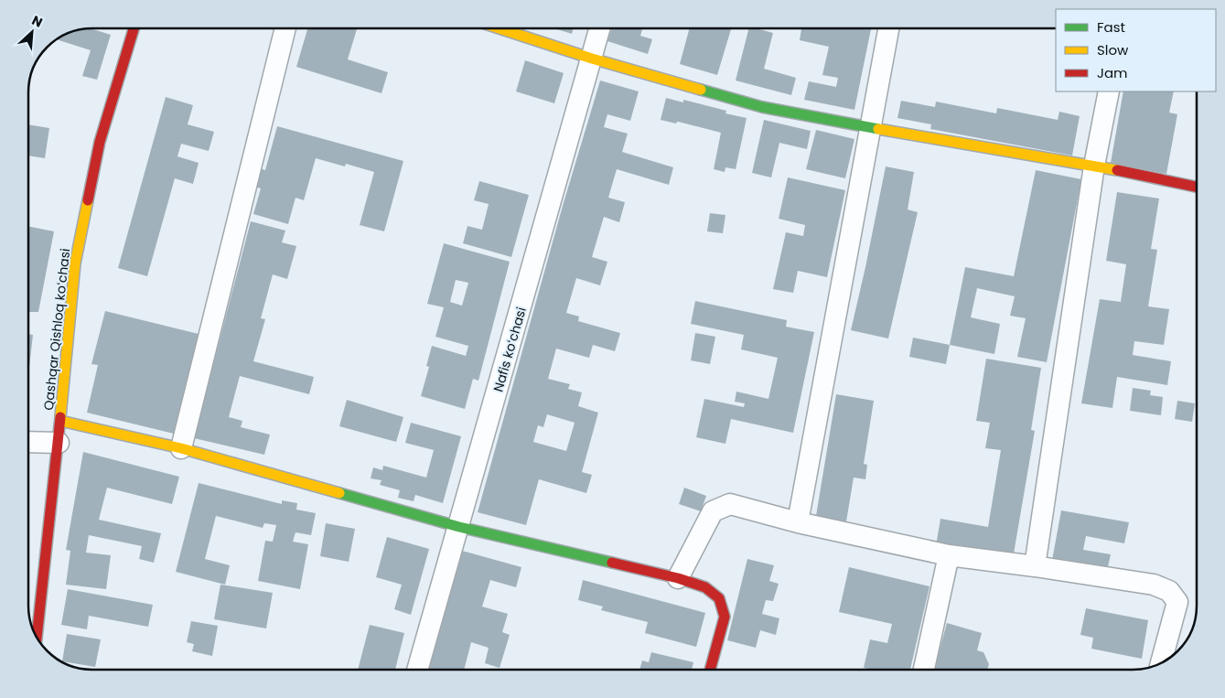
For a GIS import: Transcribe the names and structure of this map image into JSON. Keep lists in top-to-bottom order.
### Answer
{
  "streets": {
    "street": ["Qashqar Qishloq koʻchasi", "Nafis koʻchasi"]
  },
  "legend": ["Fast", "Slow", "Jam"],
  "north": "top right"
}
